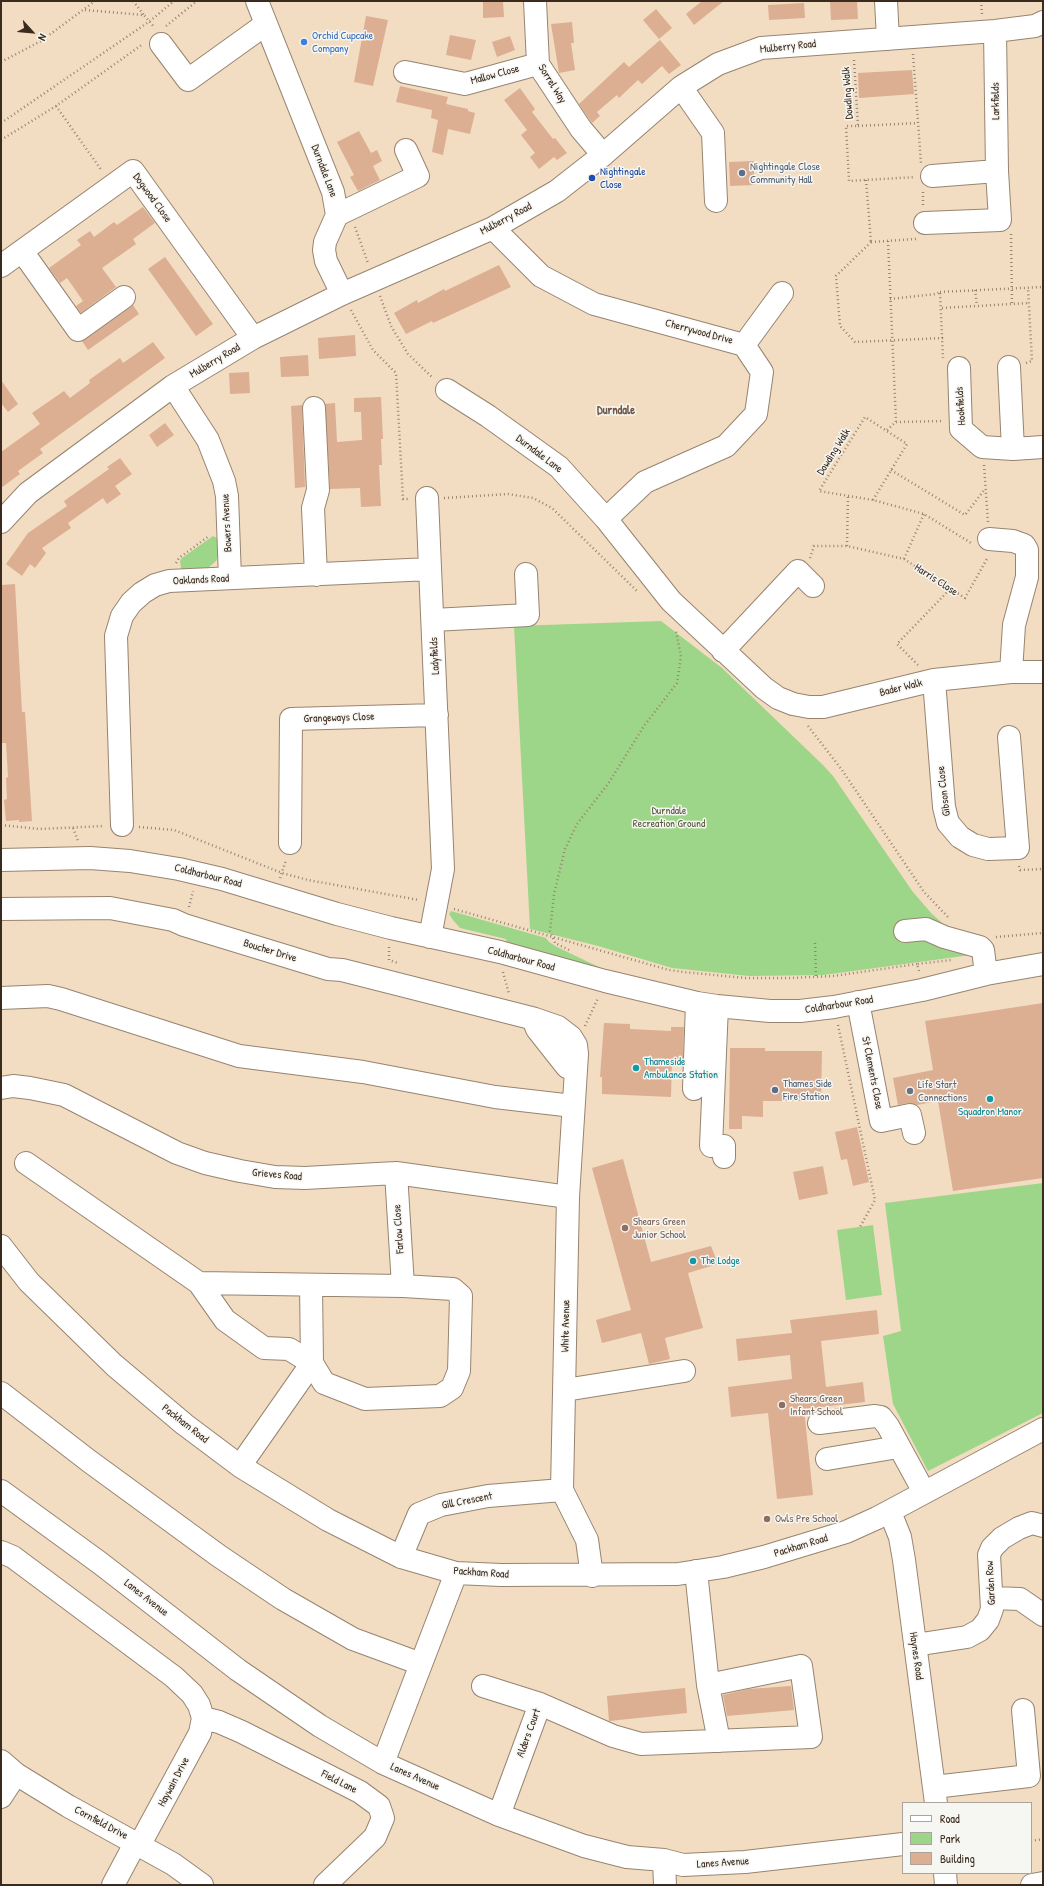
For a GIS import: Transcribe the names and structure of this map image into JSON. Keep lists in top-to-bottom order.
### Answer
{
  "streets": {
    "street": [
      "Mulberry Road",
      "Mallow Close",
      "Sorrel Way",
      "Larkfields",
      "Durndale Lane",
      "Dogwood Close",
      "Cherrywood Drive",
      "Hookfields",
      "Bowers Avenue",
      "Oaklands Road",
      "Ladyfields",
      "Bader Walk",
      "Grangeways Close",
      "Gibson Close",
      "Coldharbour Road",
      "Boucher Drive",
      "St Clements Close",
      "Grieves Road",
      "Farlow Close",
      "White Avenue",
      "Packham Road",
      "Gill Crescent",
      "Garden Row",
      "Lanes Avenue",
      "Haynes Road",
      "Alders Court",
      "Haywain Drive",
      "Field Lane",
      "Cornfield Drive"
    ],
    "path": ["Dowding Walk", "Harris Close"]
  },
  "crossings": [
    ["Mulberry Road", "Sorrel Way"],
    ["Mulberry Road", "Dowding Walk"],
    ["Mulberry Road", "Larkfields"],
    ["Mulberry Road", "Durndale Lane"],
    ["Mulberry Road", "Dogwood Close"],
    ["Mulberry Road", "Cherrywood Drive"],
    ["Mulberry Road", "Bowers Avenue"],
    ["Mallow Close", "Sorrel Way"],
    ["Dowding Walk", "Harris Close"],
    ["Durndale Lane", "Cherrywood Drive"],
    ["Durndale Lane", "Bader Walk"],
    ["Bowers Avenue", "Oaklands Road"],
    ["Oaklands Road", "Ladyfields"],
    ["Ladyfields", "Grangeways Close"],
    ["Ladyfields", "Coldharbour Road"],
    ["Bader Walk", "Gibson Close"],
    ["Coldharbour Road", "St Clements Close"],
    ["Boucher Drive", "White Avenue"],
    ["Grieves Road", "Farlow Close"],
    ["Grieves Road", "White Avenue"],
    ["White Avenue", "Packham Road"],
    ["White Avenue", "Gill Crescent"],
    ["Packham Road", "Gill Crescent"],
    ["Packham Road", "Haynes Road"],
    ["Garden Row", "Haynes Road"],
    ["Lanes Avenue", "Alders Court"],
    ["Haywain Drive", "Field Lane"],
    ["Haywain Drive", "Cornfield Drive"]
  ],
  "districts": ["Durndale"],
  "parks": ["Durndale Recreation Ground"],
  "places": [
    "Orchid Cupcake Company",
    "Nightingale Close Community Hall",
    "Nightingale Close",
    "Thameside Ambulance Station",
    "Thames Side Fire Station",
    "Life Start Connections",
    "Squadron Manor",
    "Shears Green Junior School",
    "The Lodge",
    "Shears Green Infant School",
    "Owls Pre School"
  ],
  "legend": ["Road", "Park", "Building"],
  "north": "bottom right"
}
